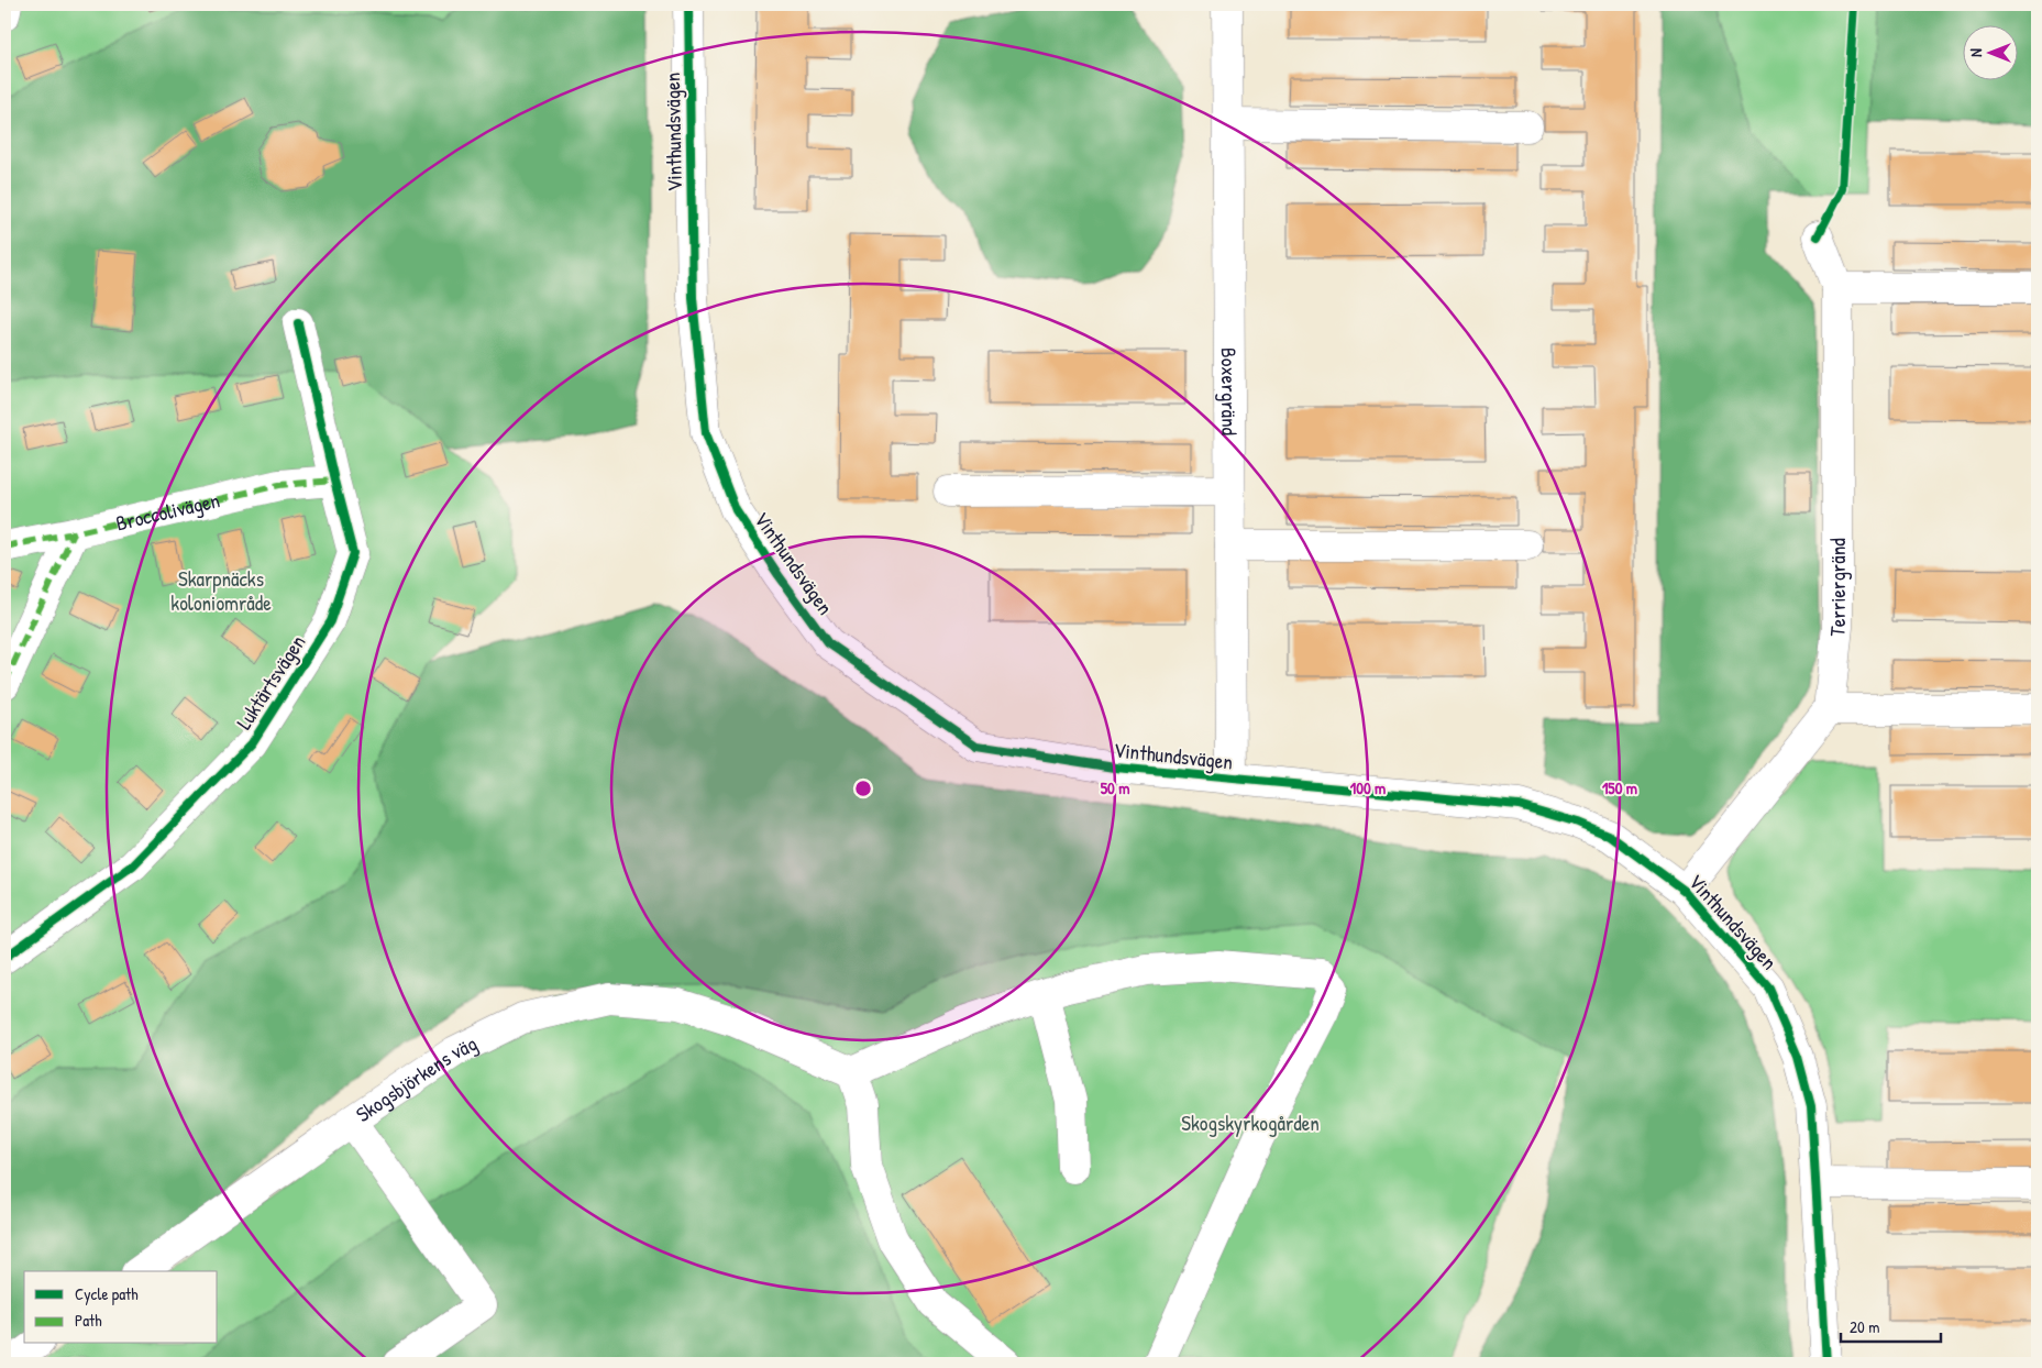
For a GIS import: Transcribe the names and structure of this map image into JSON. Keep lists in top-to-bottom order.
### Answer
{
  "streets": {
    "street": [
      "Vinthundsvägen",
      "Boxergränd",
      "Broccolivägen",
      "Terriergränd",
      "Luktärtsvägen",
      "Skogsbjörkens väg"
    ]
  },
  "crossings": [
    ["Vinthundsvägen", "Boxergränd"],
    ["Broccolivägen", "Luktärtsvägen"]
  ],
  "parks": ["Skarpnäcks koloniområde", "Skogskyrkogården"],
  "legend": ["Cycle path", "Path"],
  "scale_bar": "20 m",
  "north": "left",
  "rings": ["50 m", "100 m", "150 m"]
}
